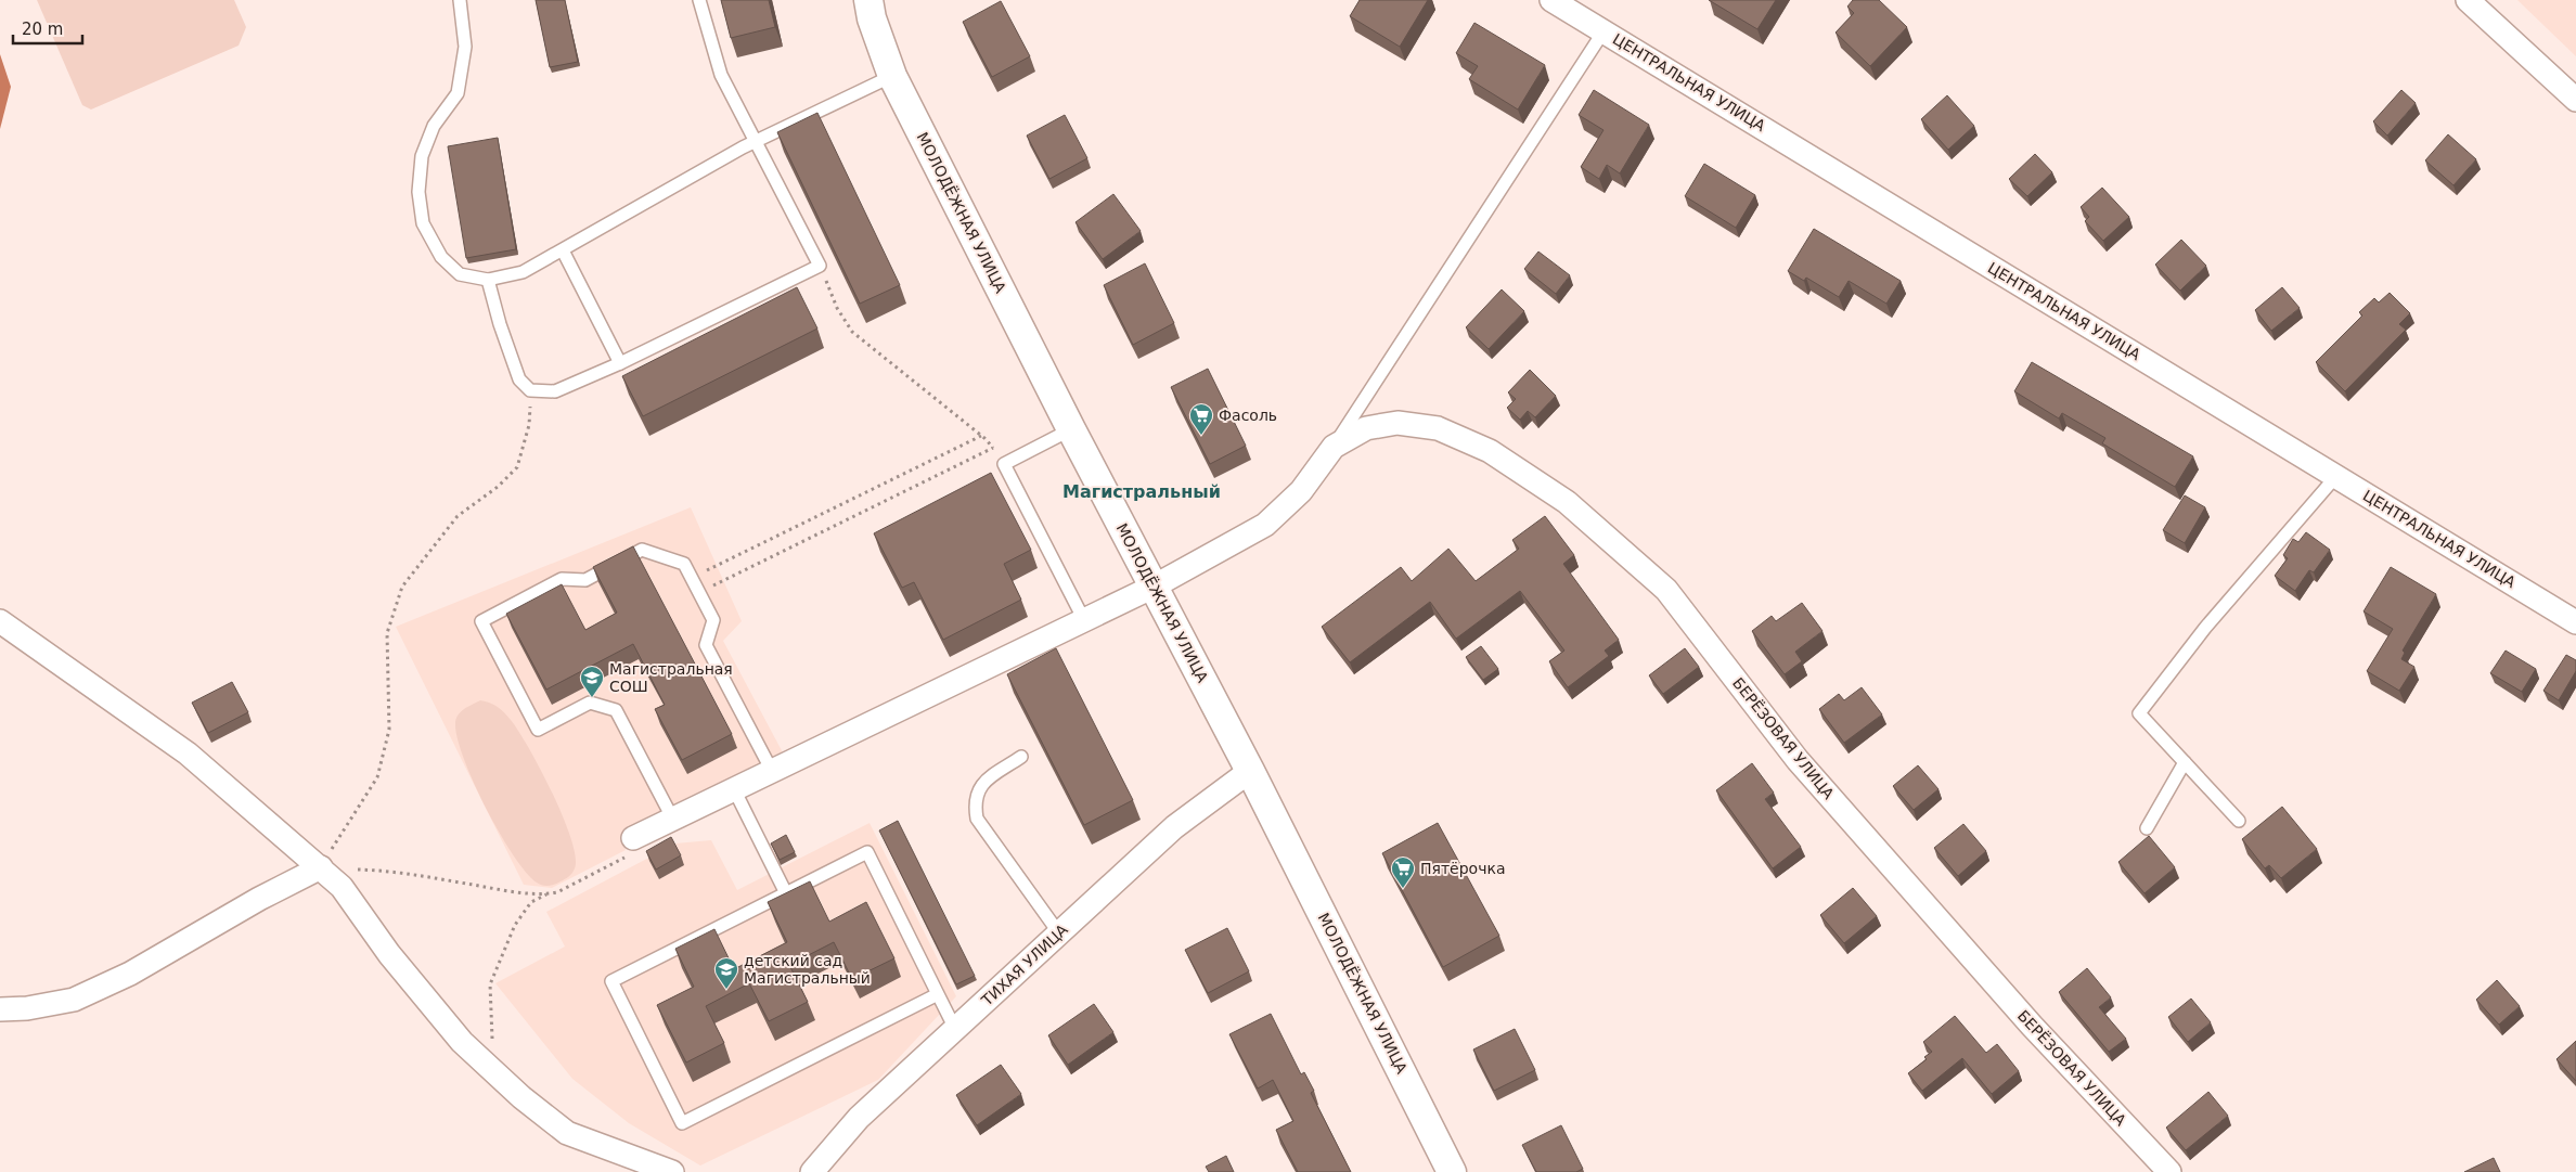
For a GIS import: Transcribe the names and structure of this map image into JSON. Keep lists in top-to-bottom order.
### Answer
{
  "streets": {
    "street": [
      "ЦЕНТРАЛЬНАЯ УЛИЦА",
      "МОЛОДЁЖНАЯ УЛИЦА",
      "БЕРЁЗОВАЯ УЛИЦА",
      "ТИХАЯ УЛИЦА"
    ]
  },
  "crossings": [
    ["МОЛОДЁЖНАЯ УЛИЦА", "ТИХАЯ УЛИЦА"]
  ],
  "districts": ["Магистральный"],
  "places": {
    "supermarket": ["Фасоль", "Пятёрочка"],
    "school or university": ["Магистральная СОШ", "детский сад Магистральный"]
  },
  "scale_bar": "20 m"
}
